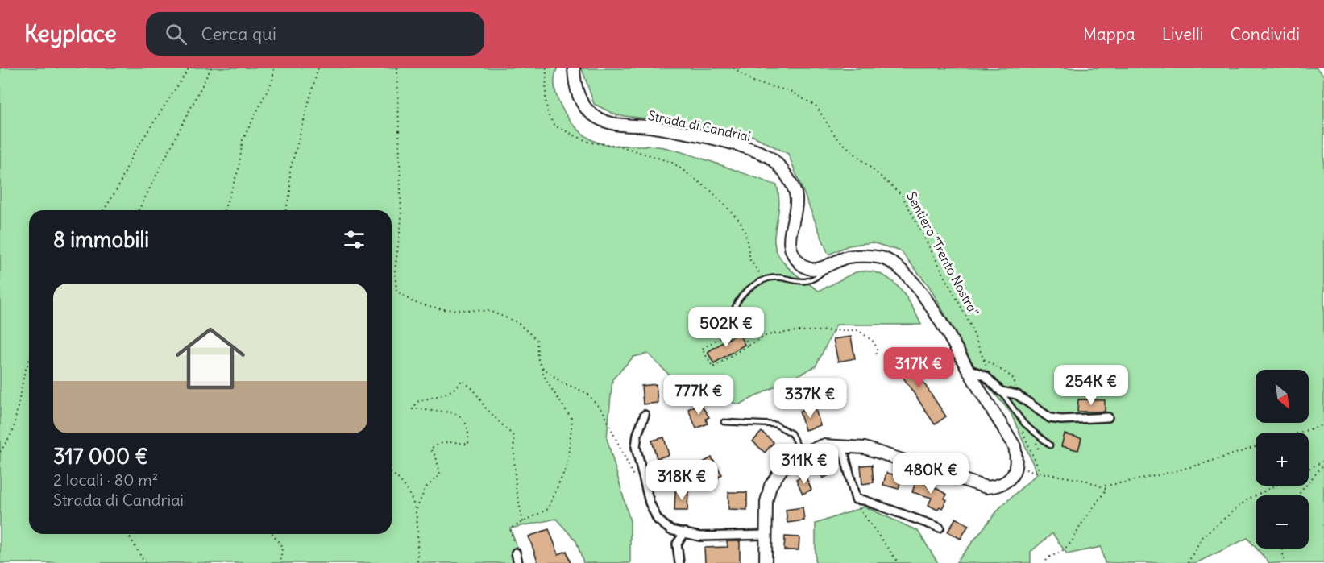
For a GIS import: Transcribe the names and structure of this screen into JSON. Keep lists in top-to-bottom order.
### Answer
{
  "streets": {
    "main road": ["Strada di Candriai"],
    "path": ["Sentiero \"Trento Nostra\""]
  },
  "north": "bottom right",
  "page": {
    "header": "Keyplace",
    "search": "Cerca qui",
    "nav": ["Mappa", "Livelli", "Condividi"],
    "heading": "8 immobili",
    "list": [
      {
        "name": "317 000 €",
        "note": "2 locali · 80 m² · Strada di Candriai"
      }
    ],
    "price": [
      "502K €",
      "317K €",
      "254K €",
      "777K €",
      "337K €",
      "311K €",
      "480K €",
      "318K €"
    ],
    "map_buttons": ["+", "−"]
  }
}
